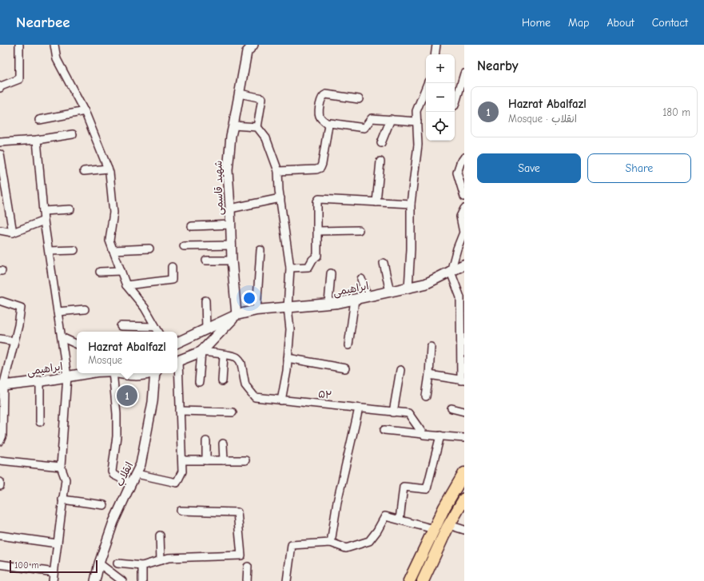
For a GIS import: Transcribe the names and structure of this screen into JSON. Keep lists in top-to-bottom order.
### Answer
{
  "streets": {
    "main road": ["ابراهیمی"],
    "street": ["شهید قاسمی", "۵۲", "انقلاب"]
  },
  "crossings": [
    ["شهید قاسمی", "ابراهیمی"]
  ],
  "scale_bar": "100 m",
  "page": {
    "header": "Nearbee",
    "nav": [
      "Home",
      "Map",
      "About",
      "Contact"
    ],
    "heading": "Nearby",
    "map_buttons": ["+", "−"],
    "list": [
      {
        "mark": "1",
        "name": "Hazrat Abalfazl",
        "note": "Mosque · انقلاب",
        "value": "180 m"
      }
    ],
    "buttons": ["Save", "Share"],
    "popup": ["Hazrat Abalfazl", "Mosque"],
    "pins": "1",
    "scale": "100 m"
  }
}
